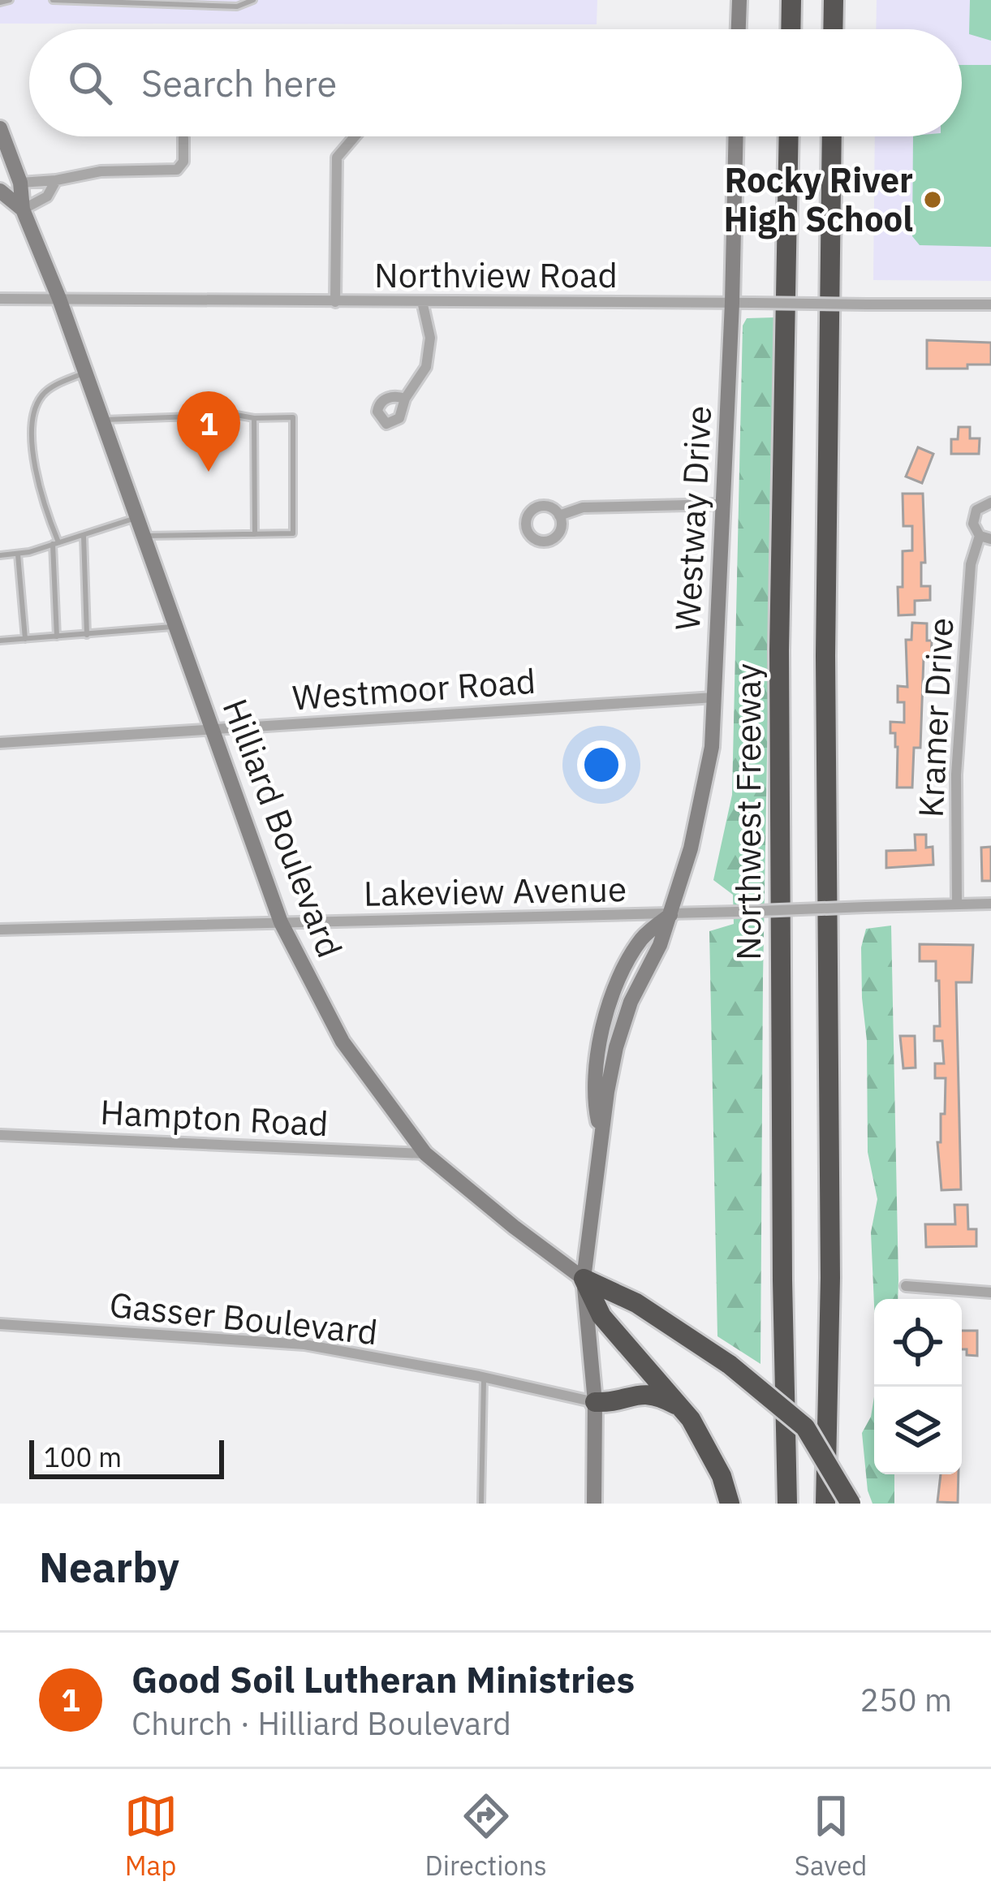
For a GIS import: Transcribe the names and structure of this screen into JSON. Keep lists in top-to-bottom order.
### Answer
{
  "streets": {
    "highway": ["Northwest Freeway"],
    "main road": ["Westway Drive", "Hilliard Boulevard"],
    "street": [
      "Northview Road",
      "Westmoor Road",
      "Kramer Drive",
      "Lakeview Avenue",
      "Hampton Road",
      "Gasser Boulevard"
    ]
  },
  "crossings": [
    ["Northview Road", "Westway Drive"],
    ["Northview Road", "Hilliard Boulevard"],
    ["Westway Drive", "Westmoor Road"],
    ["Westway Drive", "Hilliard Boulevard"],
    ["Westway Drive", "Lakeview Avenue"],
    ["Westmoor Road", "Hilliard Boulevard"],
    ["Kramer Drive", "Lakeview Avenue"],
    ["Hilliard Boulevard", "Lakeview Avenue"],
    ["Hilliard Boulevard", "Hampton Road"]
  ],
  "places": ["Rocky River High School"],
  "scale_bar": "100 m",
  "page": {
    "search": "Search here",
    "pins": "1",
    "scale": "100 m",
    "heading": "Nearby",
    "list": [
      {
        "mark": "1",
        "name": "Good Soil Lutheran Ministries",
        "note": "Church · Hilliard Boulevard",
        "value": "250 m"
      }
    ],
    "nav": ["Map", "Directions", "Saved"]
  }
}
